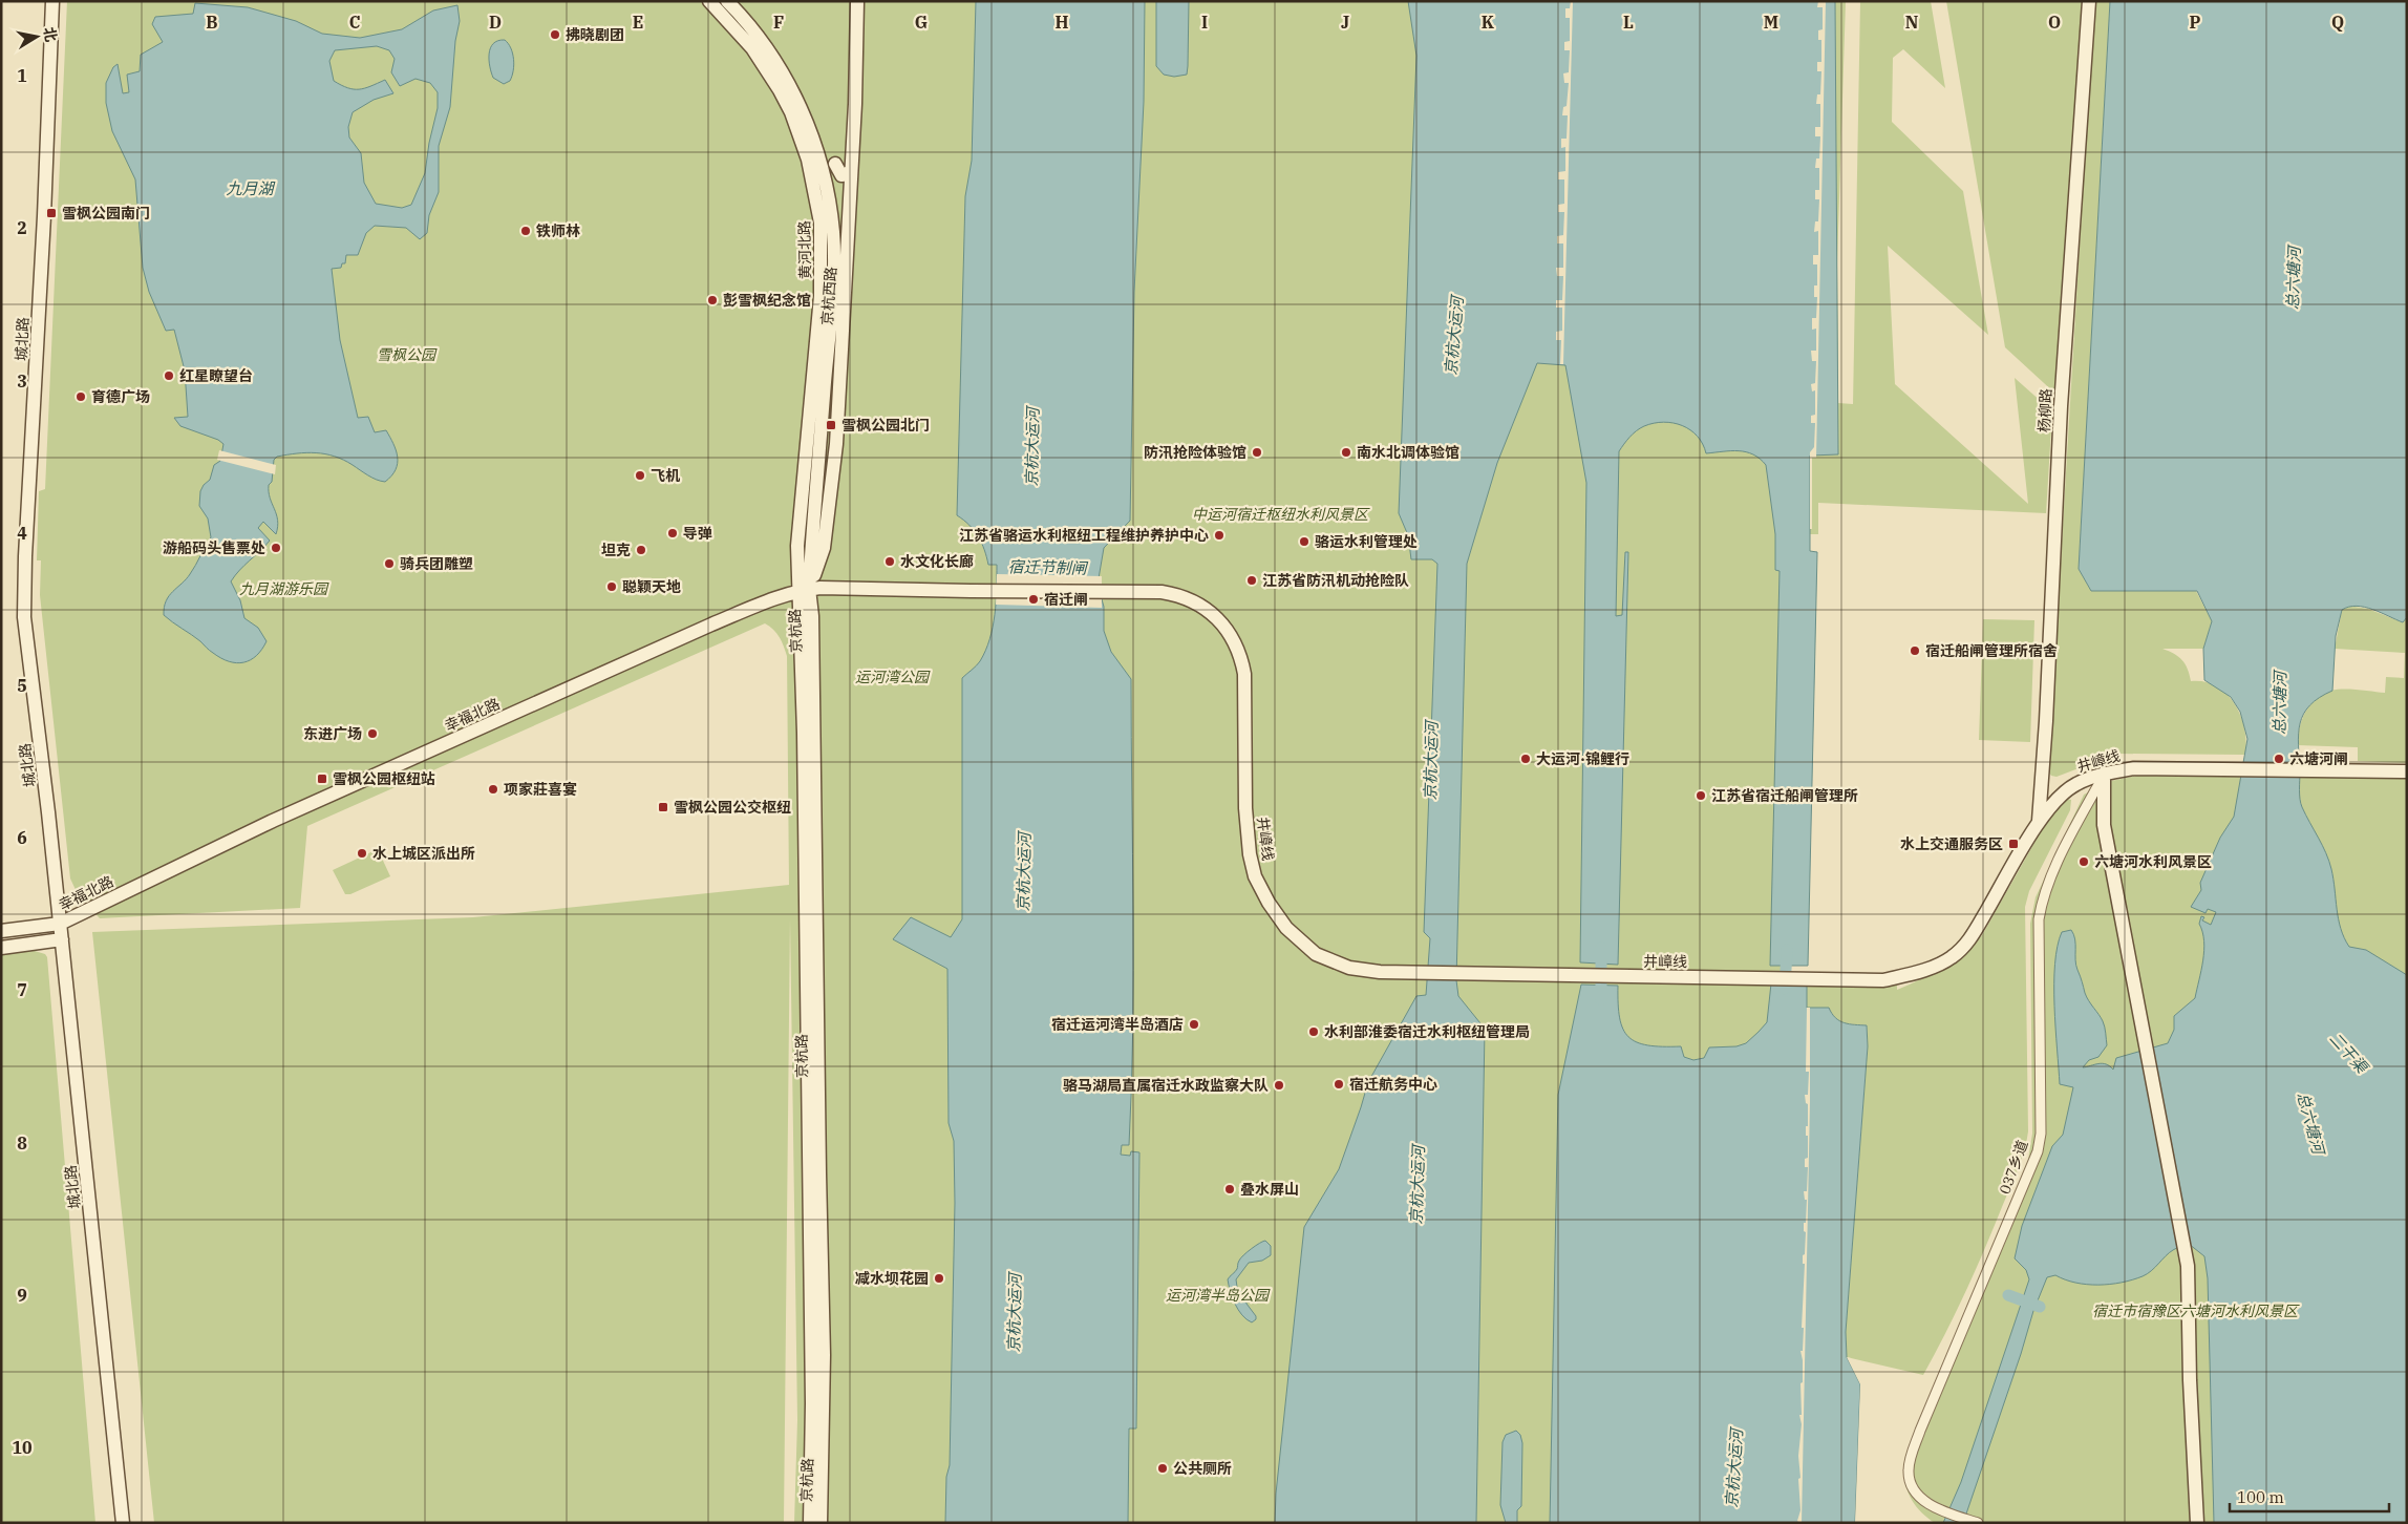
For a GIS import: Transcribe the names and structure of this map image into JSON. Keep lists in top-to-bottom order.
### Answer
{
  "streets": {
    "street": [
      "黄河北路",
      "京杭西路",
      "城北路",
      "杨柳路",
      "京杭路",
      "幸福北路",
      "井嶂线",
      "037乡道"
    ]
  },
  "crossings": [
    ["黄河北路", "京杭西路"],
    ["黄河北路", "京杭路"],
    ["黄河北路", "幸福北路"],
    ["京杭西路", "京杭路"],
    ["京杭西路", "幸福北路"],
    ["城北路", "幸福北路"],
    ["杨柳路", "井嶂线"],
    ["京杭路", "幸福北路"],
    ["幸福北路", "井嶂线"],
    ["井嶂线", "037乡道"]
  ],
  "water": [
    "九月湖",
    "总六塘河",
    "京杭大运河",
    "宿迁节制闸",
    "二干渠"
  ],
  "parks": [
    "雪枫公园",
    "中运河宿迁枢纽水利风景区",
    "九月湖游乐园",
    "运河湾公园",
    "运河湾半岛公园",
    "宿迁市宿豫区六塘河水利风景区"
  ],
  "places": {
    "other": [
      "拂晓剧团",
      "铁师林",
      "彭雪枫纪念馆",
      "红星瞭望台",
      "育德广场",
      "防汛抢险体验馆",
      "南水北调体验馆",
      "飞机",
      "导弹",
      "江苏省骆运水利枢纽工程维护养护中心",
      "骆运水利管理处",
      "游船码头售票处",
      "坦克",
      "水文化长廊",
      "骑兵团雕塑",
      "江苏省防汛机动抢险队",
      "聪颖天地",
      "宿迁闸",
      "宿迁船闸管理所宿舍",
      "东进广场",
      "大运河·锦鲤行",
      "六塘河闸",
      "项家莊喜宴",
      "江苏省宿迁船闸管理所",
      "水上城区派出所",
      "六塘河水利风景区",
      "宿迁运河湾半岛酒店",
      "水利部淮委宿迁水利枢纽管理局",
      "宿迁航务中心",
      "骆马湖局直属宿迁水政监察大队",
      "叠水屏山",
      "减水坝花园",
      "公共厕所"
    ],
    "transit": [
      "雪枫公园南门",
      "雪枫公园北门",
      "雪枫公园枢纽站",
      "雪枫公园公交枢纽",
      "水上交通服务区"
    ]
  },
  "scale_bar": "100 m",
  "north": "right",
  "grid": {
    "columns": [
      "B",
      "C",
      "D",
      "E",
      "F",
      "G",
      "H",
      "I",
      "J",
      "K",
      "L",
      "M",
      "N",
      "O",
      "P",
      "Q"
    ],
    "rows": [
      "1",
      "2",
      "3",
      "4",
      "5",
      "6",
      "7",
      "8",
      "9",
      "10"
    ]
  }
}
